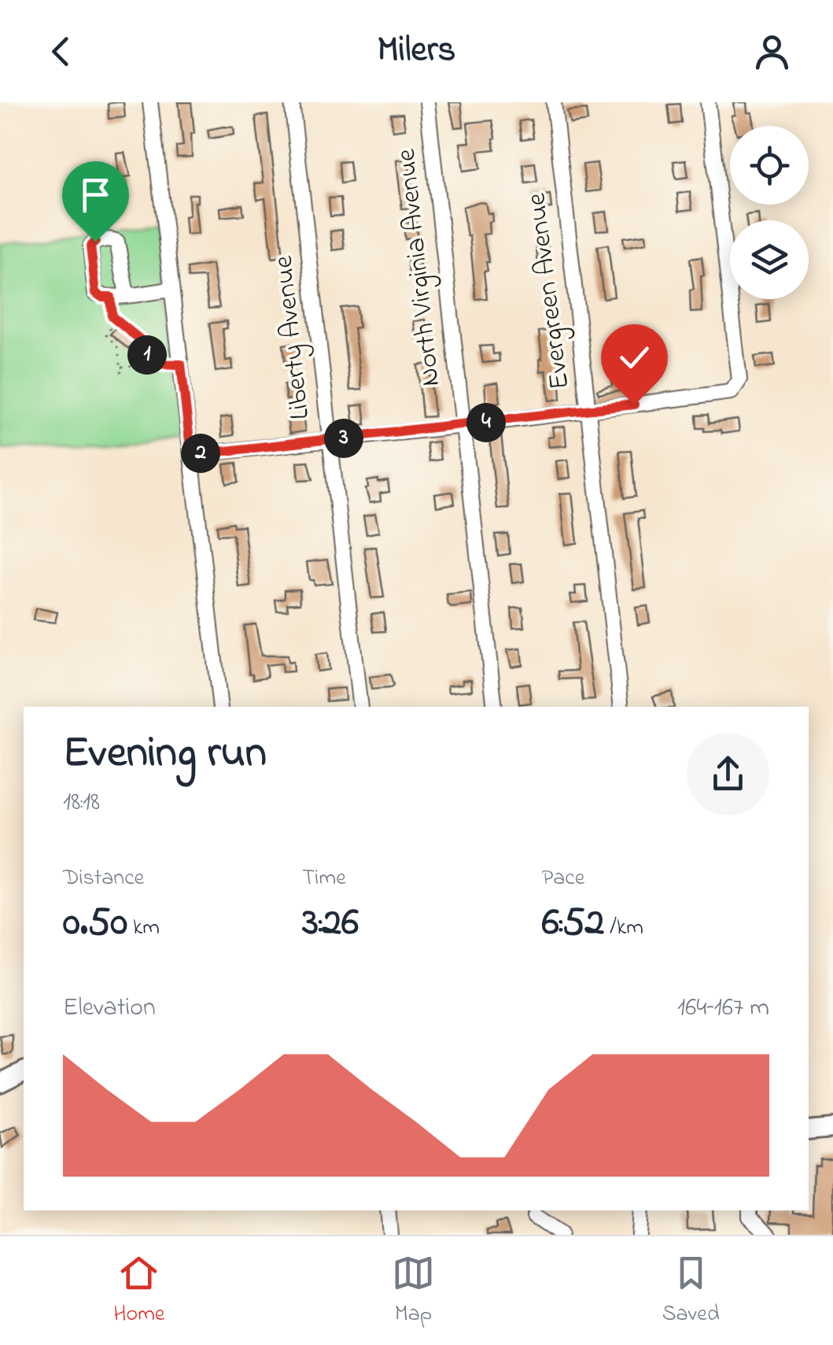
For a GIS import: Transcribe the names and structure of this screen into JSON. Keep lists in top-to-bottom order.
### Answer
{
  "streets": {
    "street": ["North Virginia Avenue", "Evergreen Avenue", "Liberty Avenue"]
  },
  "page": {
    "header": "Milers",
    "pins": [
      "1",
      "4",
      "3",
      "2"
    ],
    "heading": ["Evening run", "18:18"],
    "stats": [
      ["Distance", "0.50 km"],
      ["Time", "3:26"],
      ["Pace", "6:52 /km"]
    ],
    "chart": ["Elevation", "164–167 m"],
    "tabs": ["Home", "Map", "Saved"]
  }
}
